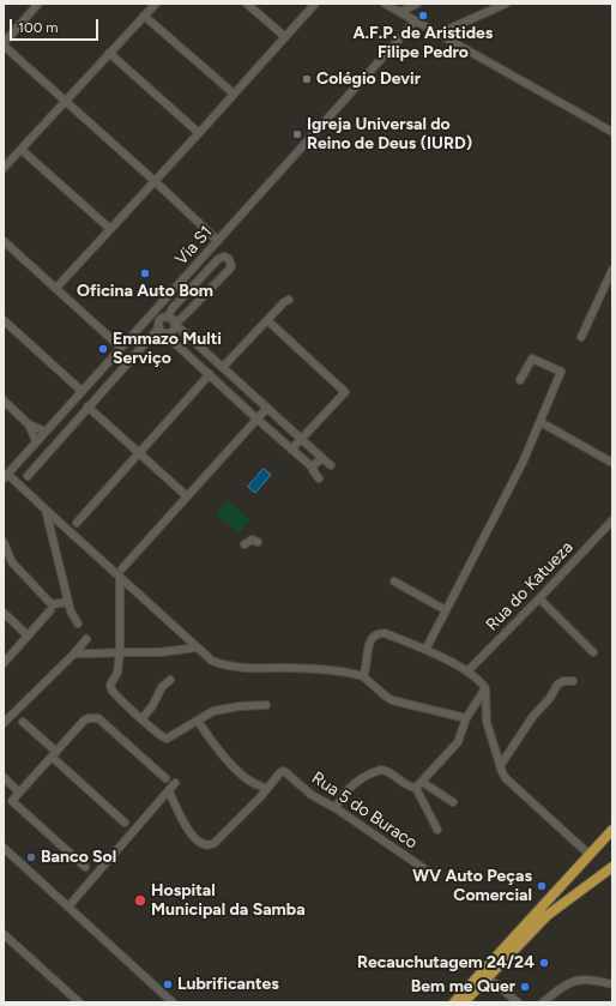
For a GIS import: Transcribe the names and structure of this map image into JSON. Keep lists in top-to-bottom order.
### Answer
{
  "streets": {
    "street": ["Via S1", "Rua do Katueza", "Rua 5 do Buraco"]
  },
  "places": [
    "A.F.P. de Aristides Filipe Pedro",
    "Colégio Devir",
    "Igreja Universal do Reino de Deus (IURD)",
    "Oficina Auto Bom",
    "Emmazo Multi Serviço",
    "Banco Sol",
    "WV Auto Peças Comercial",
    "Hospital Municipal da Samba",
    "Recauchutagem 24/24",
    "Lubrificantes",
    "Bem me Quer"
  ],
  "scale_bar": "100 m"
}
